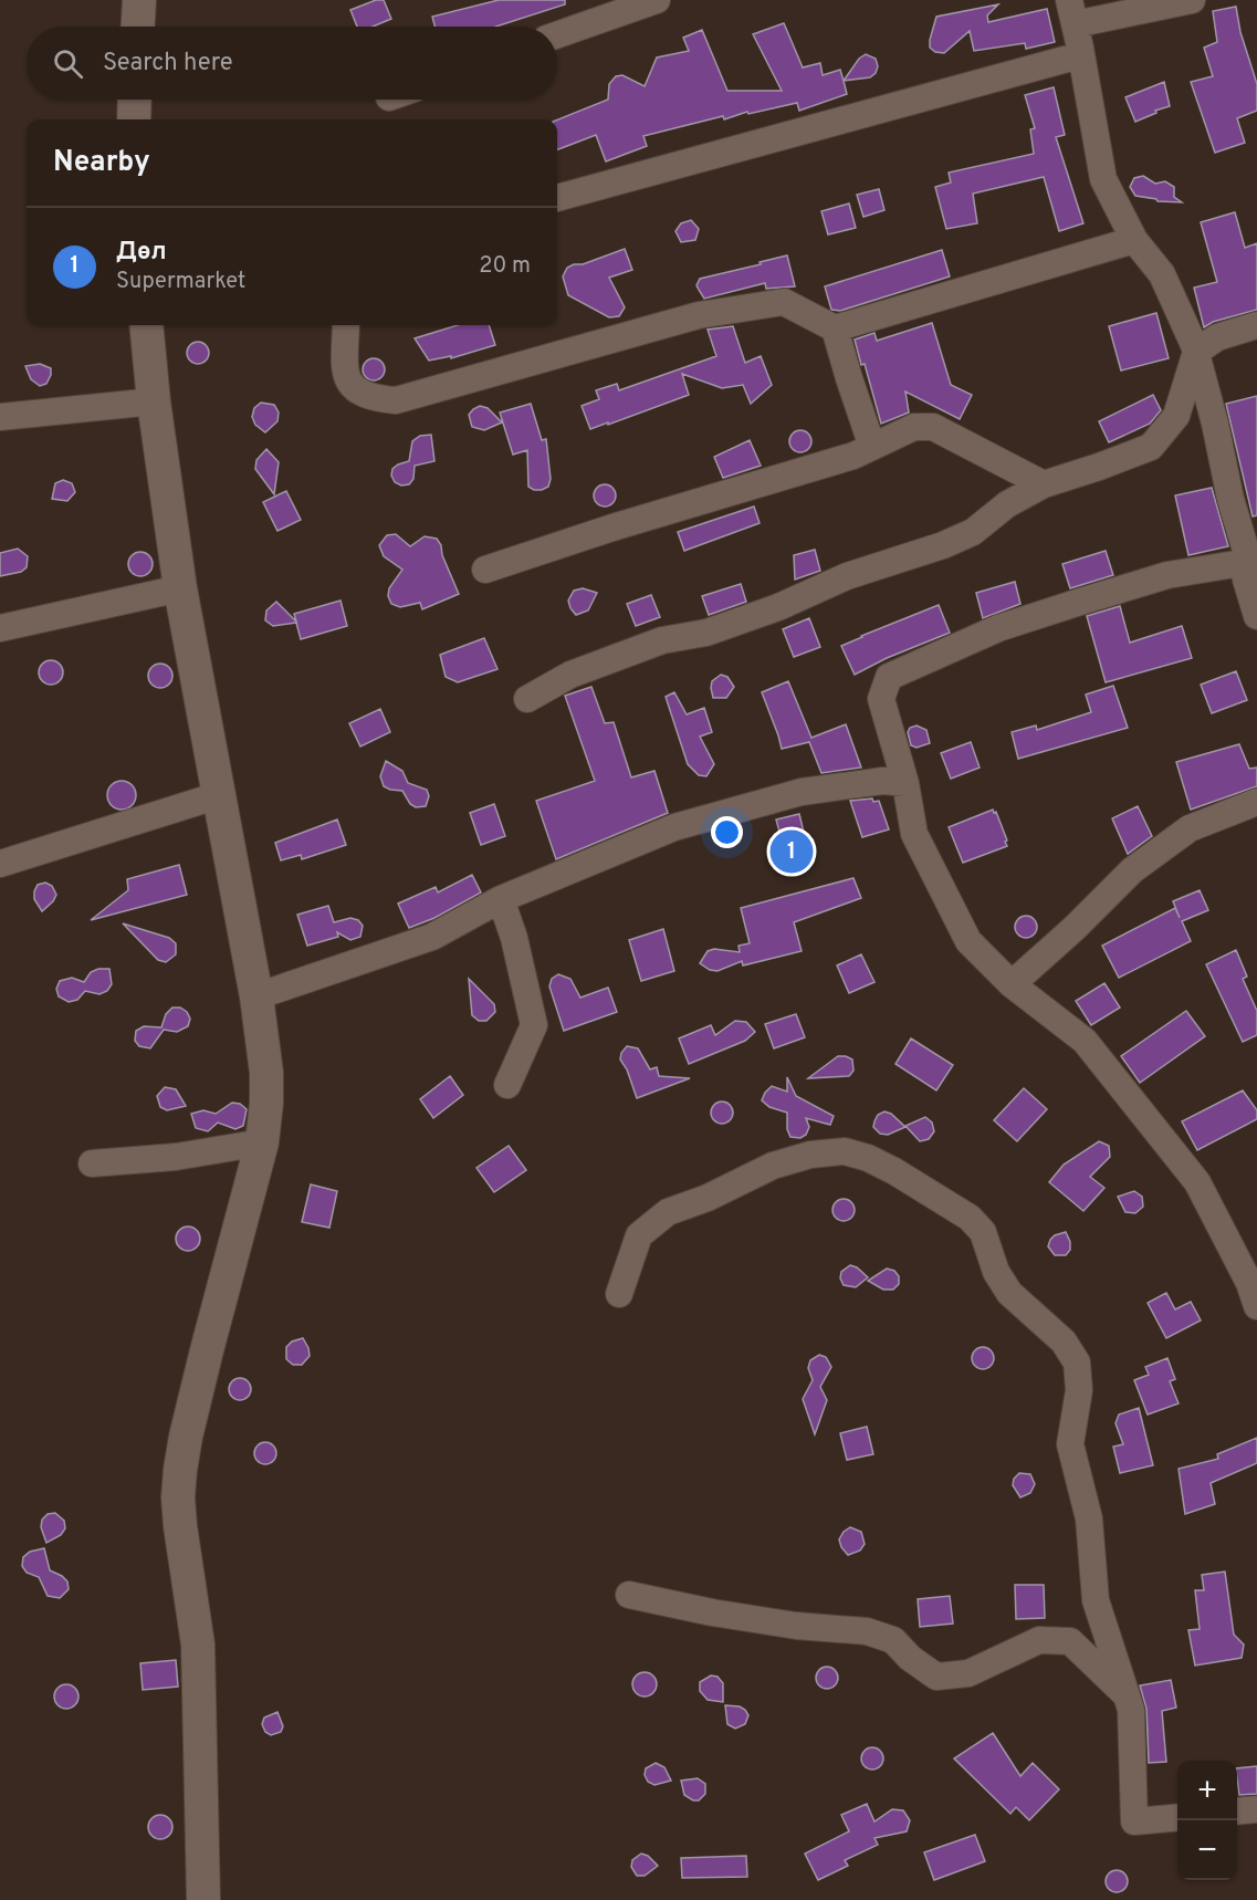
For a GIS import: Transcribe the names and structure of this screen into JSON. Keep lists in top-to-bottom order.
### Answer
{
  "page": {
    "search": "Search here",
    "heading": "Nearby",
    "list": [
      {
        "mark": "1",
        "name": "Дөл",
        "note": "Supermarket",
        "value": "20 m"
      }
    ],
    "pins": "1",
    "map_buttons": ["+", "−"]
  }
}
